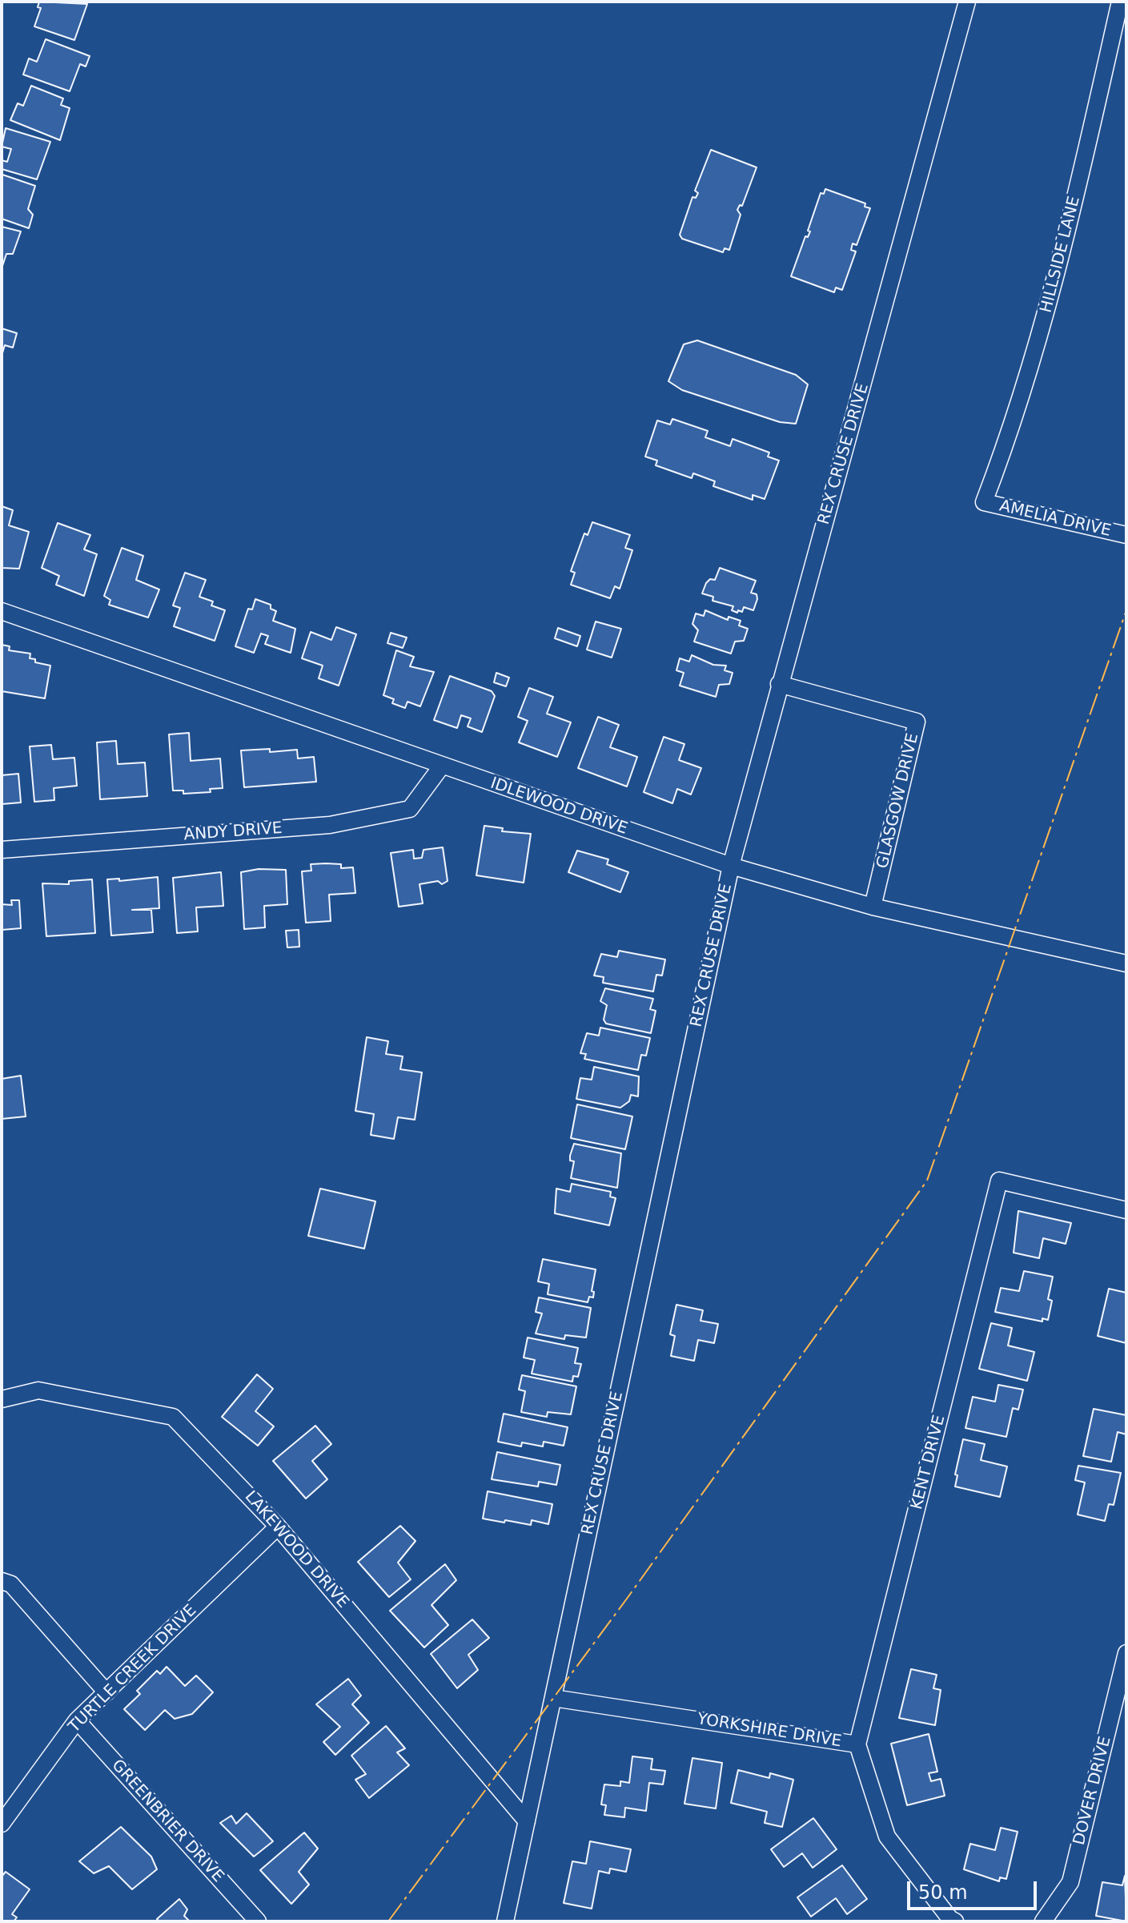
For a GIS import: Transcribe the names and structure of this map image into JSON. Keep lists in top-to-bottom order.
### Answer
{
  "streets": {
    "street": [
      "HILLSIDE LANE",
      "REX CRUSE DRIVE",
      "AMELIA DRIVE",
      "GLASGOW DRIVE",
      "IDLEWOOD DRIVE",
      "ANDY DRIVE",
      "KENT DRIVE",
      "LAKEWOOD DRIVE",
      "TURTLE CREEK DRIVE",
      "YORKSHIRE DRIVE",
      "DOVER DRIVE",
      "GREENBRIER DRIVE"
    ]
  },
  "crossings": [
    ["HILLSIDE LANE", "AMELIA DRIVE"],
    ["REX CRUSE DRIVE", "GLASGOW DRIVE"],
    ["REX CRUSE DRIVE", "IDLEWOOD DRIVE"],
    ["REX CRUSE DRIVE", "LAKEWOOD DRIVE"],
    ["REX CRUSE DRIVE", "YORKSHIRE DRIVE"],
    ["GLASGOW DRIVE", "IDLEWOOD DRIVE"],
    ["IDLEWOOD DRIVE", "ANDY DRIVE"],
    ["KENT DRIVE", "YORKSHIRE DRIVE"],
    ["LAKEWOOD DRIVE", "TURTLE CREEK DRIVE"],
    ["TURTLE CREEK DRIVE", "GREENBRIER DRIVE"]
  ],
  "scale_bar": "50 m"
}
